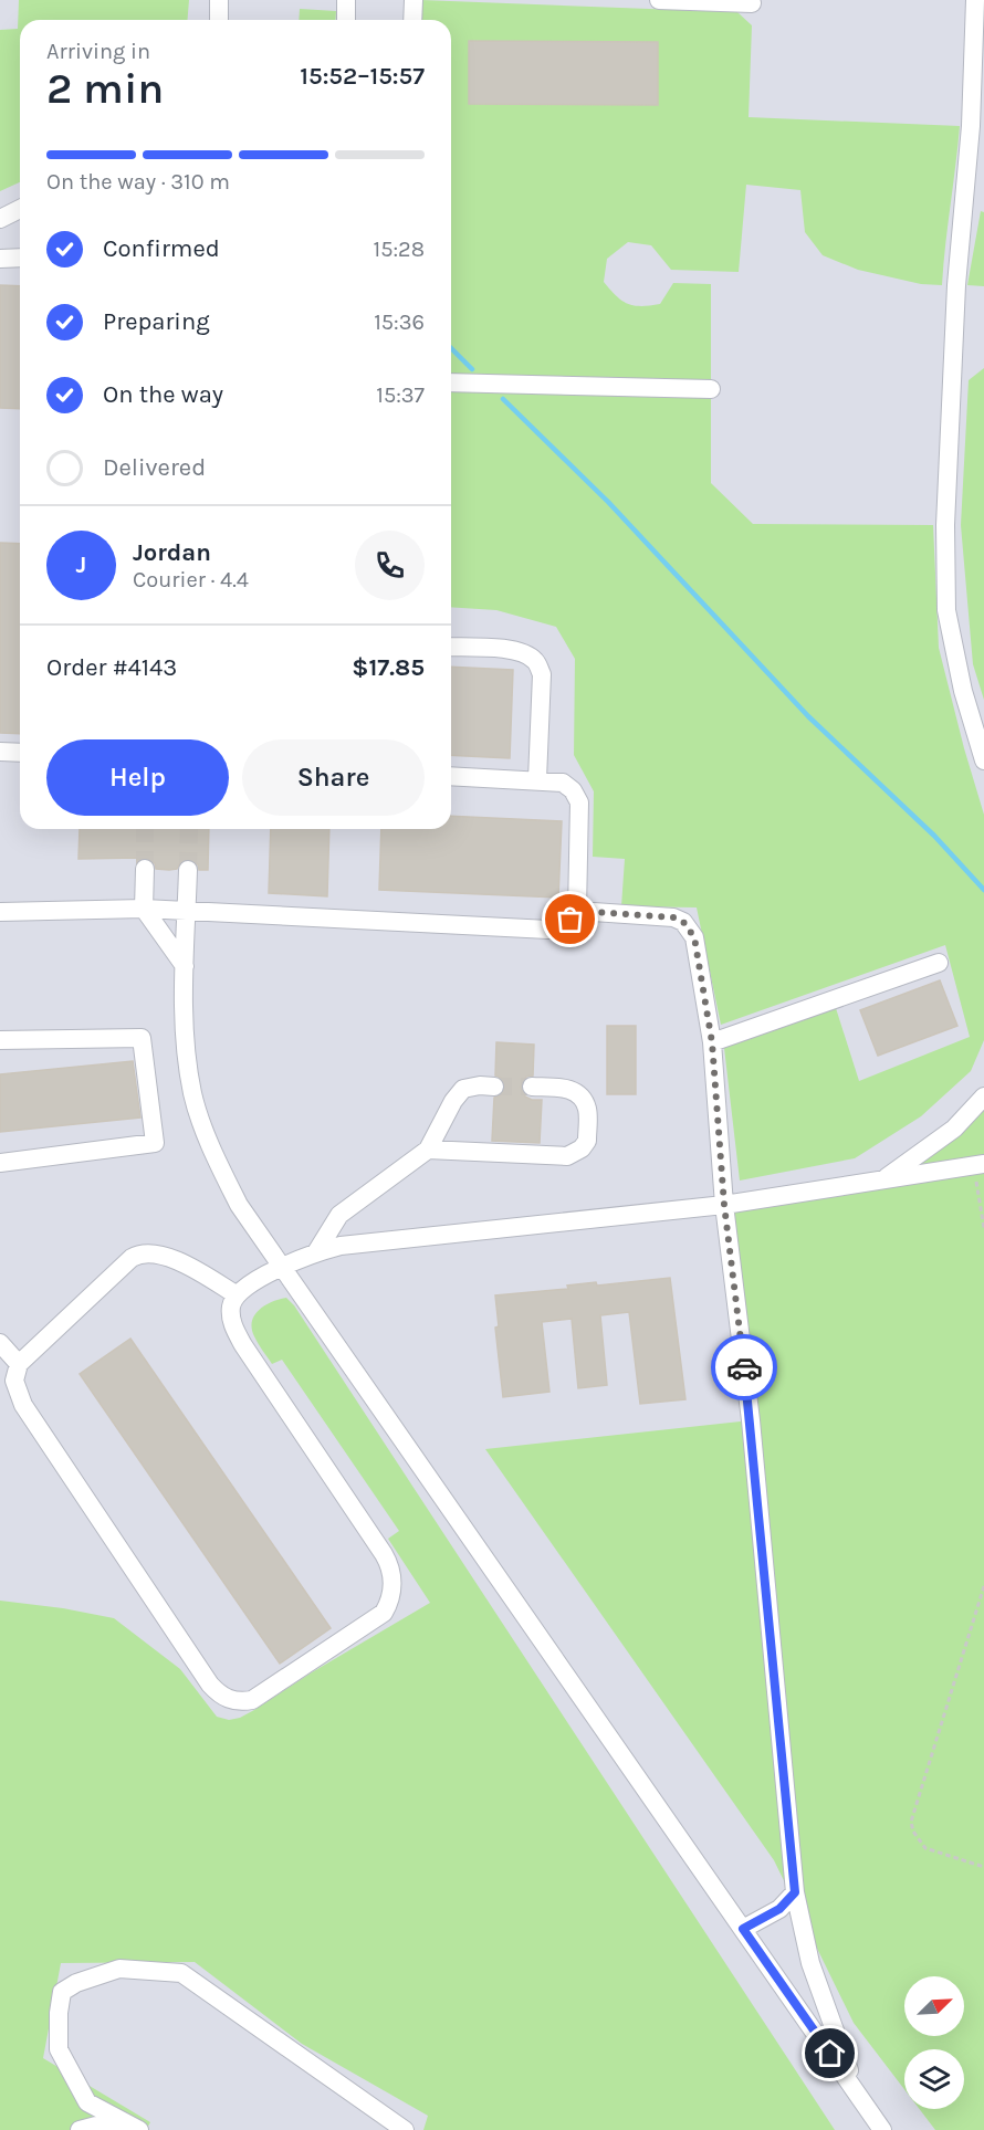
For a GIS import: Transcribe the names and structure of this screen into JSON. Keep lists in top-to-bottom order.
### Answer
{
  "north": "top right",
  "page": {
    "heading": ["2 min", "Arriving in", "15:52–15:57"],
    "panel": [
      "Jordan",
      "Courier · 4.4",
      "Order #4143",
      "$17.85"
    ],
    "bar": "On the way · 310 m",
    "list": [
      ["Confirmed", "15:28"],
      ["Preparing", "15:36"],
      ["On the way", "15:37"],
      "Delivered"
    ],
    "round": "J",
    "buttons": ["Help", "Share"]
  }
}
